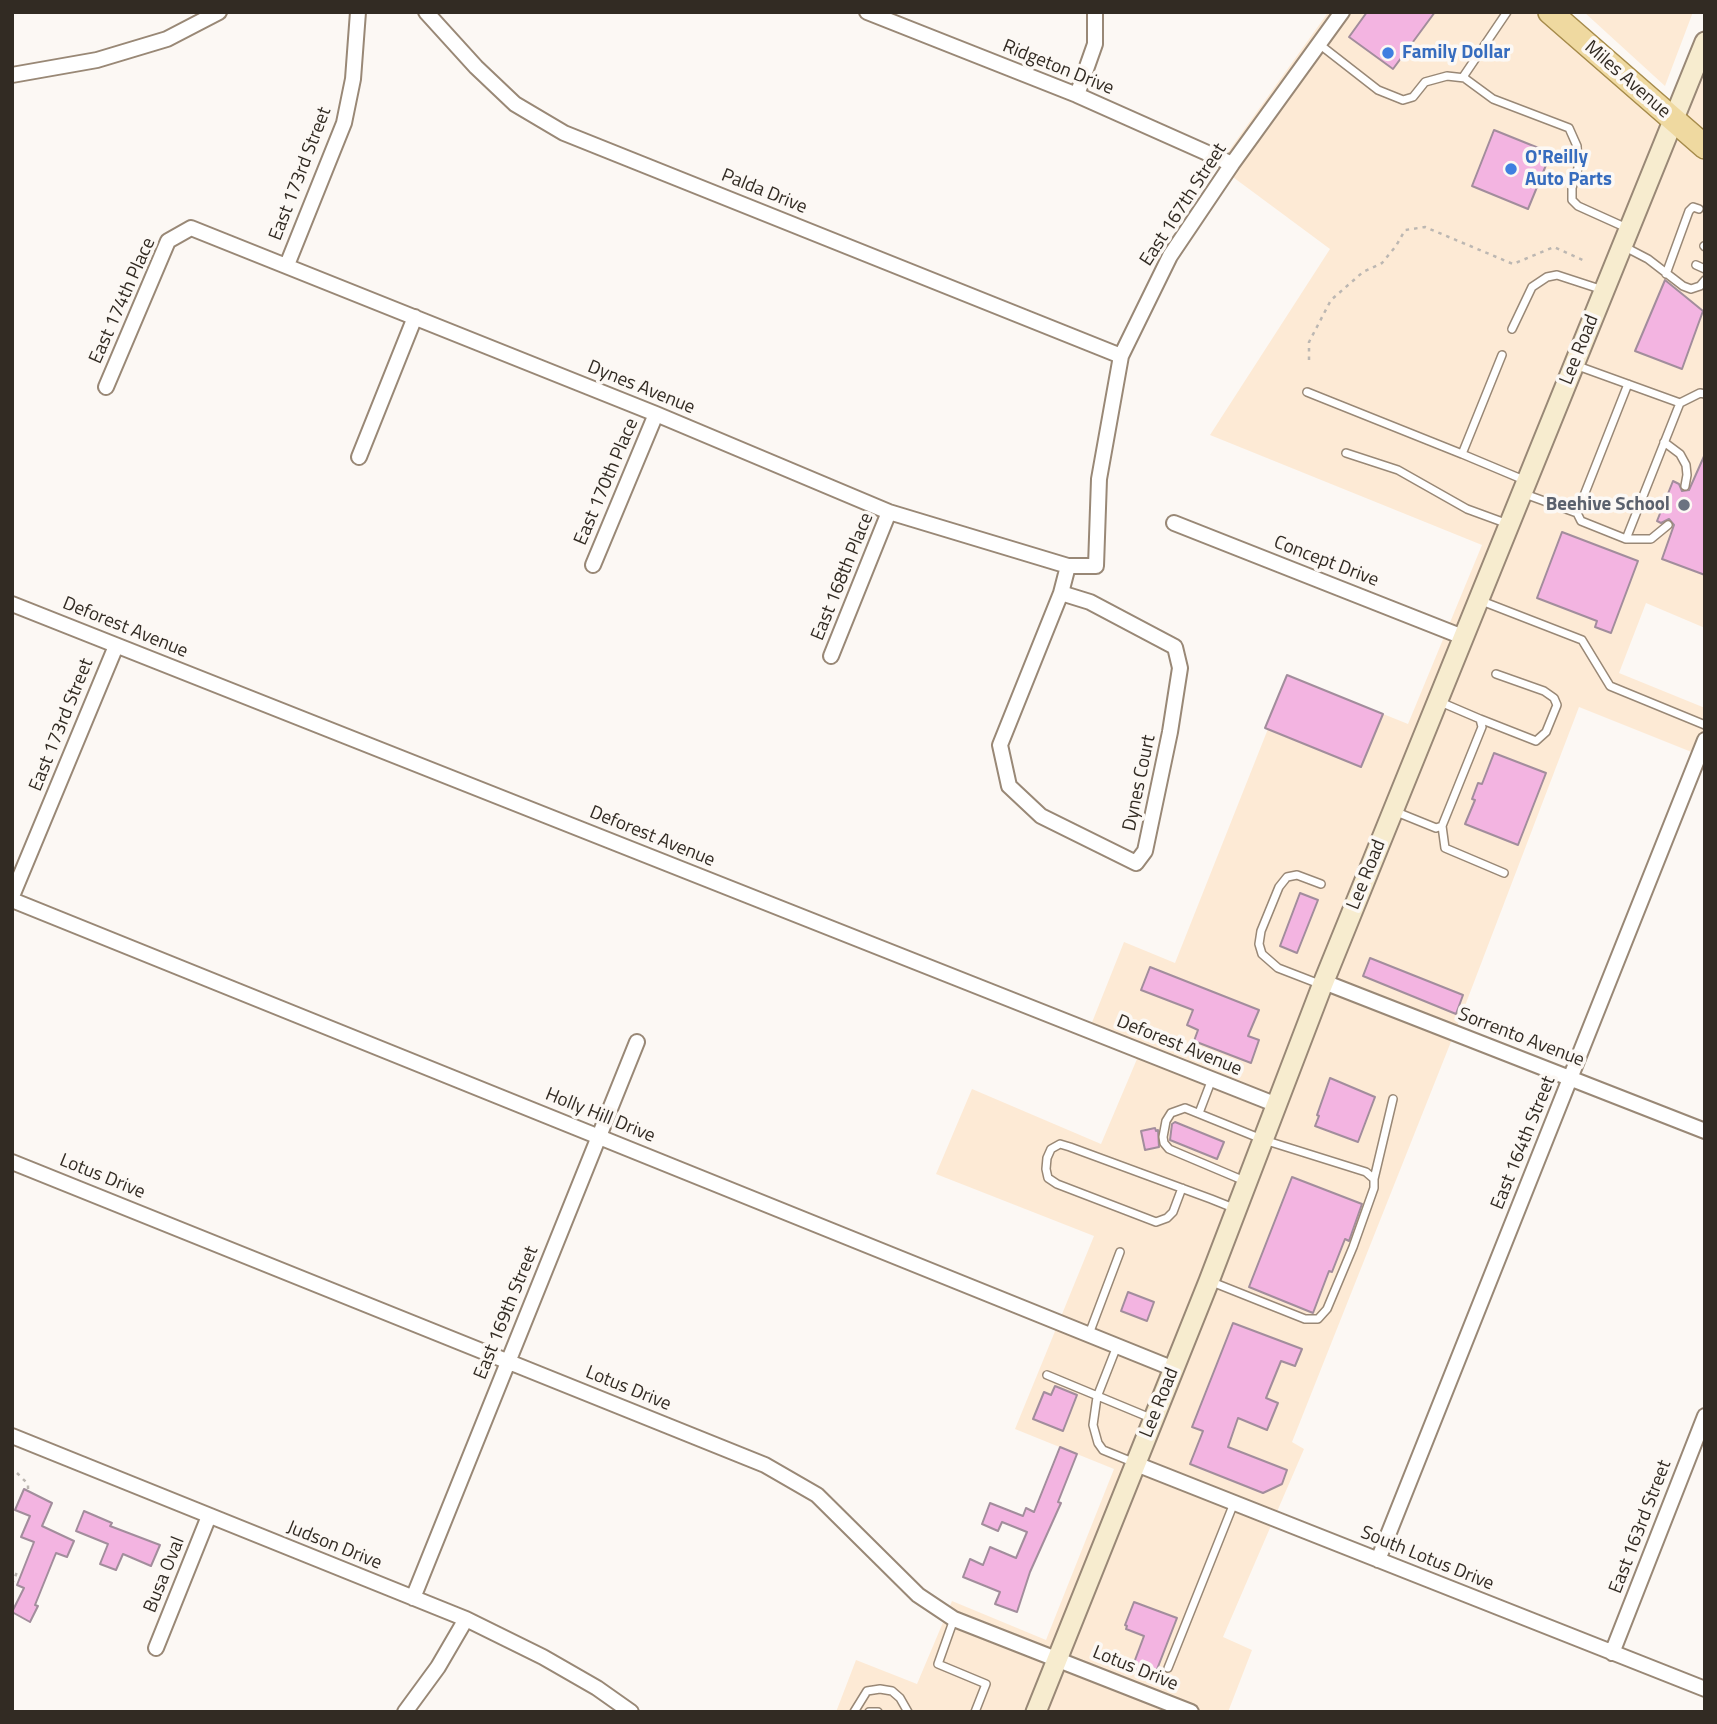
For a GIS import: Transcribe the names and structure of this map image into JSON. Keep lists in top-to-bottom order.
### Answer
{
  "streets": {
    "main road": ["Miles Avenue", "Lee Road"],
    "street": [
      "Ridgeton Drive",
      "East 173rd Street",
      "Palda Drive",
      "East 167th Street",
      "East 174th Place",
      "Dynes Avenue",
      "East 170th Place",
      "Concept Drive",
      "East 168th Place",
      "Deforest Avenue",
      "Dynes Court",
      "Sorrento Avenue",
      "Holly Hill Drive",
      "East 164th Street",
      "Lotus Drive",
      "East 169th Street",
      "East 163rd Street",
      "Judson Drive",
      "South Lotus Drive",
      "Busa Oval"
    ]
  },
  "crossings": [
    ["Ridgeton Drive", "East 167th Street"],
    ["Miles Avenue", "Lee Road"],
    ["East 173rd Street", "Dynes Avenue"],
    ["East 173rd Street", "Deforest Avenue"],
    ["East 173rd Street", "Holly Hill Drive"],
    ["Palda Drive", "East 167th Street"],
    ["East 167th Street", "Dynes Avenue"],
    ["East 174th Place", "Dynes Avenue"],
    ["Lee Road", "Concept Drive"],
    ["Lee Road", "Deforest Avenue"],
    ["Lee Road", "Sorrento Avenue"],
    ["Lee Road", "Holly Hill Drive"],
    ["Lee Road", "Lotus Drive"],
    ["Lee Road", "South Lotus Drive"],
    ["Dynes Avenue", "East 170th Place"],
    ["Dynes Avenue", "East 168th Place"],
    ["Dynes Avenue", "Dynes Court"],
    ["Sorrento Avenue", "East 164th Street"],
    ["Holly Hill Drive", "East 169th Street"],
    ["East 164th Street", "South Lotus Drive"],
    ["Lotus Drive", "East 169th Street"],
    ["East 169th Street", "Judson Drive"],
    ["East 163rd Street", "South Lotus Drive"],
    ["Judson Drive", "Busa Oval"]
  ],
  "places": ["Family Dollar", "O'Reilly Auto Parts", "Beehive School"]
}
